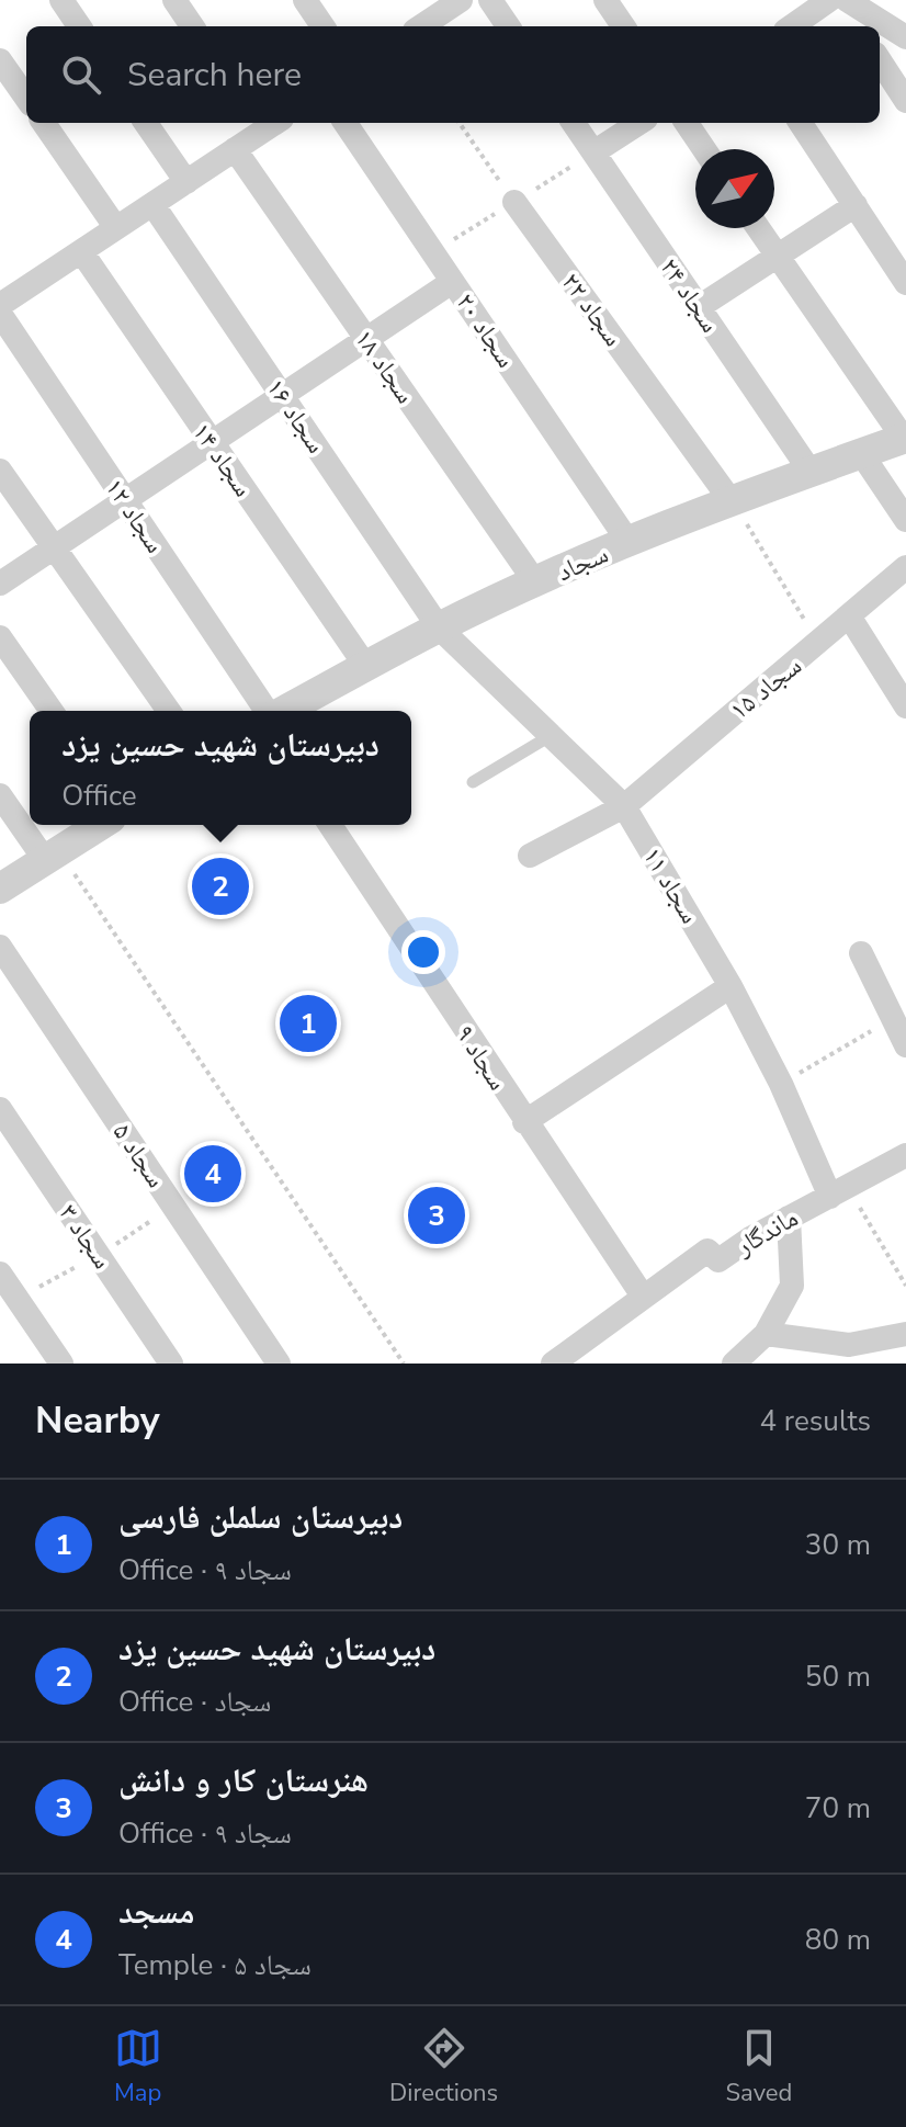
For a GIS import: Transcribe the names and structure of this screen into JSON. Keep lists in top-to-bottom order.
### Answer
{
  "streets": {
    "street": [
      "سجاد ۲۴",
      "سجاد ۲۲",
      "سجاد ۲۰",
      "سجاد ۱۸",
      "سجاد ۱۶",
      "سجاد ۱۴",
      "سجاد ۱۲",
      "سجاد",
      "سجاد ۱۵",
      "سجاد ۱۱",
      "سجاد ۹",
      "سجاد ۵",
      "ماندگار",
      "سجاد ۳"
    ]
  },
  "crossings": [
    ["سجاد ۲۴", "سجاد"],
    ["سجاد ۲۲", "سجاد"],
    ["سجاد ۲۰", "سجاد"],
    ["سجاد ۱۸", "سجاد"],
    ["سجاد ۱۶", "سجاد"],
    ["سجاد ۱۶", "سجاد ۱۱"],
    ["سجاد ۱۴", "سجاد"],
    ["سجاد", "سجاد ۱۱"],
    ["سجاد ۱۵", "سجاد ۱۱"],
    ["سجاد ۱۱", "ماندگار"],
    ["سجاد ۹", "ماندگار"]
  ],
  "north": "top right",
  "page": {
    "search": "Search here",
    "popup": ["دبیرستان شهید حسین یزد", "Office"],
    "pins": [
      "2",
      "1",
      "4",
      "3"
    ],
    "heading": ["Nearby", "4 results"],
    "list": [
      {
        "mark": "1",
        "name": "دبیرستان سلملن فارسی",
        "note": "Office · سجاد ۹",
        "value": "30 m"
      },
      {
        "mark": "2",
        "name": "دبیرستان شهید حسین یزد",
        "note": "Office · سجاد",
        "value": "50 m"
      },
      {
        "mark": "3",
        "name": "هنرستان کار و دانش",
        "note": "Office · سجاد ۹",
        "value": "70 m"
      },
      {
        "mark": "4",
        "name": "مسجد",
        "note": "Temple · سجاد ۵",
        "value": "80 m"
      }
    ],
    "nav": ["Map", "Directions", "Saved"]
  }
}
